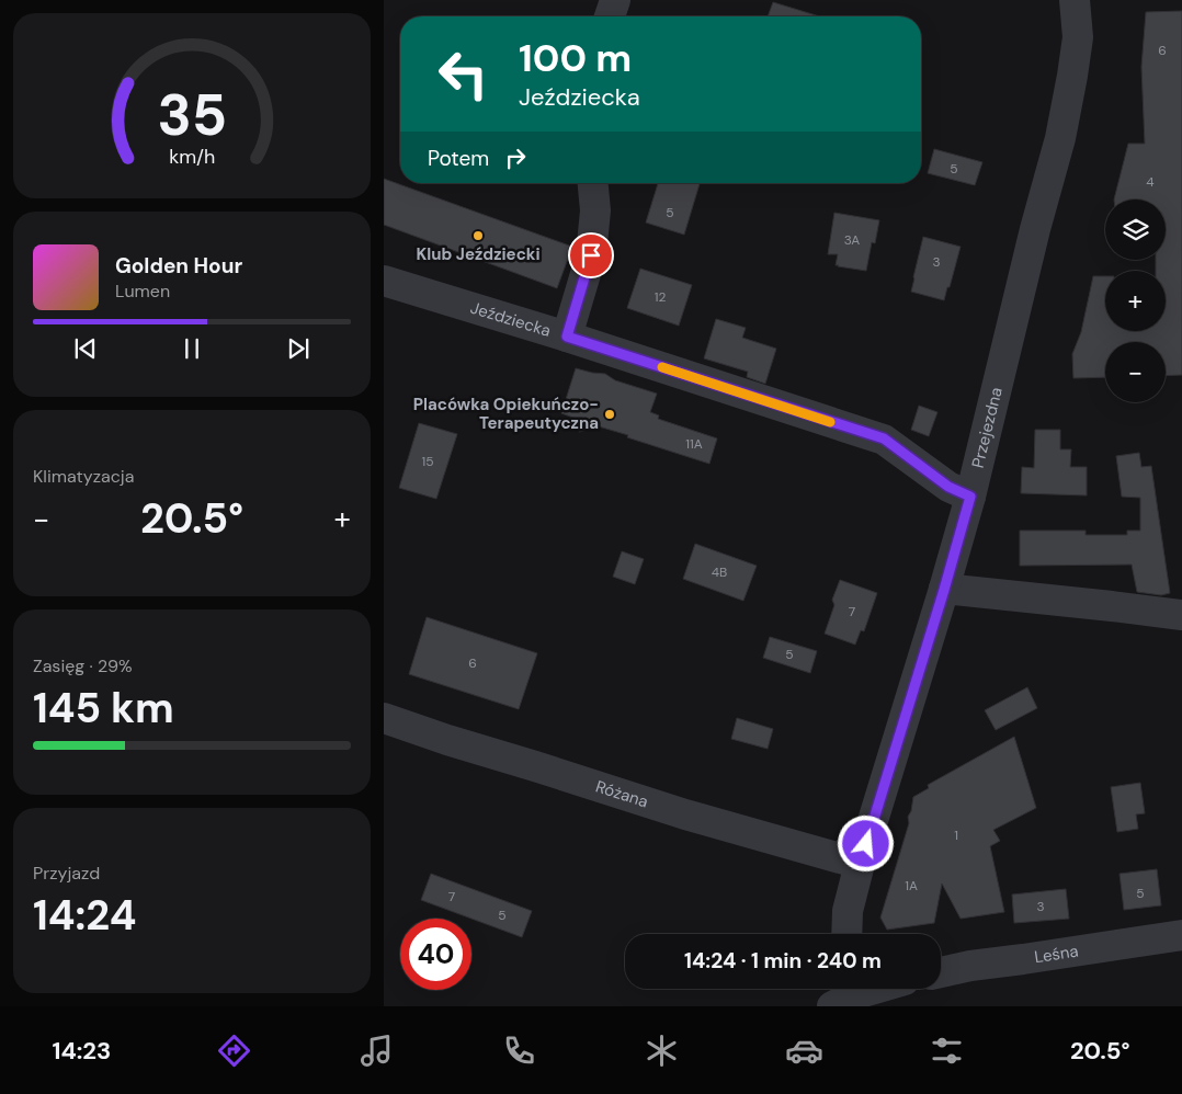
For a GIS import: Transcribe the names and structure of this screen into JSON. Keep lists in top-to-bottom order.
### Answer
{
  "streets": {
    "street": [
      "Jeździecka",
      "Przejezdna",
      "Różana",
      "Leśna"
    ]
  },
  "crossings": [
    ["Jeździecka", "Przejezdna"],
    ["Przejezdna", "Różana"]
  ],
  "places": ["Klub Jeździecki", "Placówka Opiekuńczo- Terapeutyczna"],
  "house_numbers": [
    "6",
    "5",
    "4",
    "5",
    "3A",
    "3",
    "12",
    "11A",
    "15",
    "4B",
    "7",
    "5",
    "6",
    "1",
    "1A",
    "5",
    "7",
    "3",
    "5"
  ],
  "page": {
    "turn": ["100 m", "Jeździecka"],
    "then": "Potem",
    "map_buttons": ["+", "−"],
    "song": ["Golden Hour", "Lumen"],
    "tile": [
      "Klimatyzacja",
      ["Zasięg · 29%", "145 km"],
      ["Przyjazd", "14:24"]
    ],
    "heat": ["−", "20.5°", "+"],
    "limit": "40",
    "trip": "14:24 · 1 min · 240 m",
    "tabs": ["14:23", "20.5°"],
    "gauge": ["35", "km/h"]
  }
}
